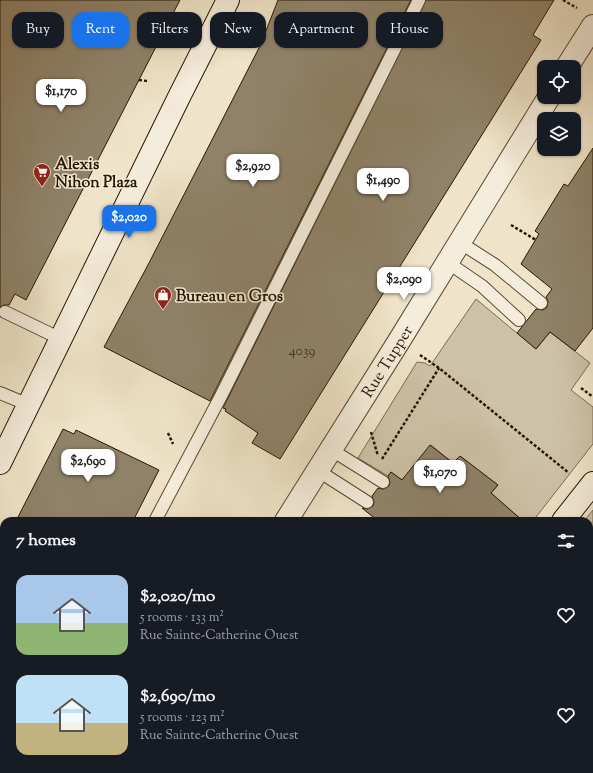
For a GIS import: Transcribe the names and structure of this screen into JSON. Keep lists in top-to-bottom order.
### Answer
{
  "streets": {
    "street": ["Rue Tupper"]
  },
  "places": {
    "supermarket": ["Alexis Nihon Plaza"],
    "shop": ["Bureau en Gros"]
  },
  "house_numbers": ["4039"],
  "page": {
    "chip": [
      "Buy",
      "Rent",
      "Filters",
      "New",
      "Apartment",
      "House"
    ],
    "price": [
      "$1,170",
      "$2,920",
      "$1,490",
      "$2,020",
      "$2,090",
      "$2,690",
      "$1,070"
    ],
    "heading": "7 homes",
    "list": [
      {
        "name": "$2,020/mo",
        "note": "5 rooms · 133 m² · Rue Sainte-Catherine Ouest"
      },
      {
        "name": "$2,690/mo",
        "note": "5 rooms · 123 m² · Rue Sainte-Catherine Ouest"
      }
    ]
  }
}
